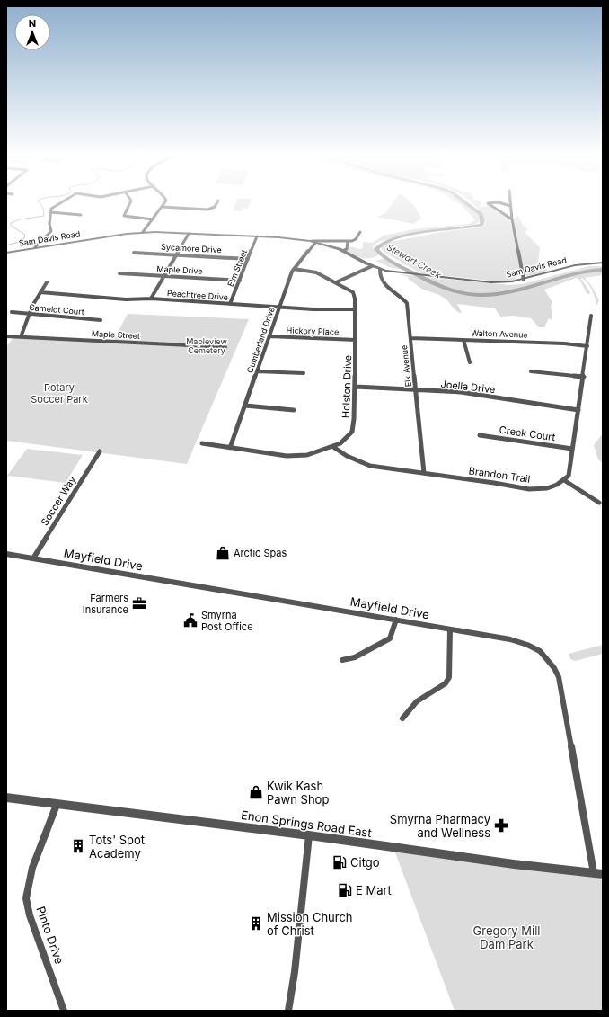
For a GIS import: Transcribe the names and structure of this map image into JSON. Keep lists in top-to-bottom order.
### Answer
{
  "streets": {
    "street": [
      "Sam Davis Road",
      "Sycamore Drive",
      "Elm Street",
      "Maple Drive",
      "Peachtree Drive",
      "Camelot Court",
      "Hickory Place",
      "Walton Avenue",
      "Maple Street",
      "Cumberland Drive",
      "Elk Avenue",
      "Holston Drive",
      "Joella Drive",
      "Creek Court",
      "Brandon Trail",
      "Soccer Way",
      "Mayfield Drive",
      "Enon Springs Road East",
      "Pinto Drive"
    ]
  },
  "crossings": [
    ["Sam Davis Road", "Elm Street"],
    ["Sam Davis Road", "Cumberland Drive"],
    ["Sam Davis Road", "Elk Avenue"],
    ["Sycamore Drive", "Elm Street"],
    ["Elm Street", "Maple Drive"],
    ["Elm Street", "Peachtree Drive"],
    ["Peachtree Drive", "Cumberland Drive"],
    ["Peachtree Drive", "Holston Drive"],
    ["Hickory Place", "Cumberland Drive"],
    ["Hickory Place", "Holston Drive"],
    ["Walton Avenue", "Elk Avenue"],
    ["Cumberland Drive", "Holston Drive"],
    ["Elk Avenue", "Joella Drive"],
    ["Elk Avenue", "Brandon Trail"],
    ["Holston Drive", "Joella Drive"],
    ["Holston Drive", "Brandon Trail"],
    ["Soccer Way", "Mayfield Drive"],
    ["Mayfield Drive", "Enon Springs Road East"],
    ["Enon Springs Road East", "Pinto Drive"]
  ],
  "water": ["Stewart Creek"],
  "parks": ["Mapleview Cemetery", "Rotary Soccer Park", "Gregory Mill Dam Park"],
  "places": {
    "shop": ["Arctic Spas", "Kwik Kash Pawn Shop"],
    "office": ["Farmers Insurance"],
    "public building": ["Smyrna Post Office"],
    "pharmacy": ["Smyrna Pharmacy and Wellness"],
    "building": ["Tots' Spot Academy", "Mission Church of Christ"],
    "fuel station": ["Citgo", "E Mart"]
  },
  "north": "top"
}
